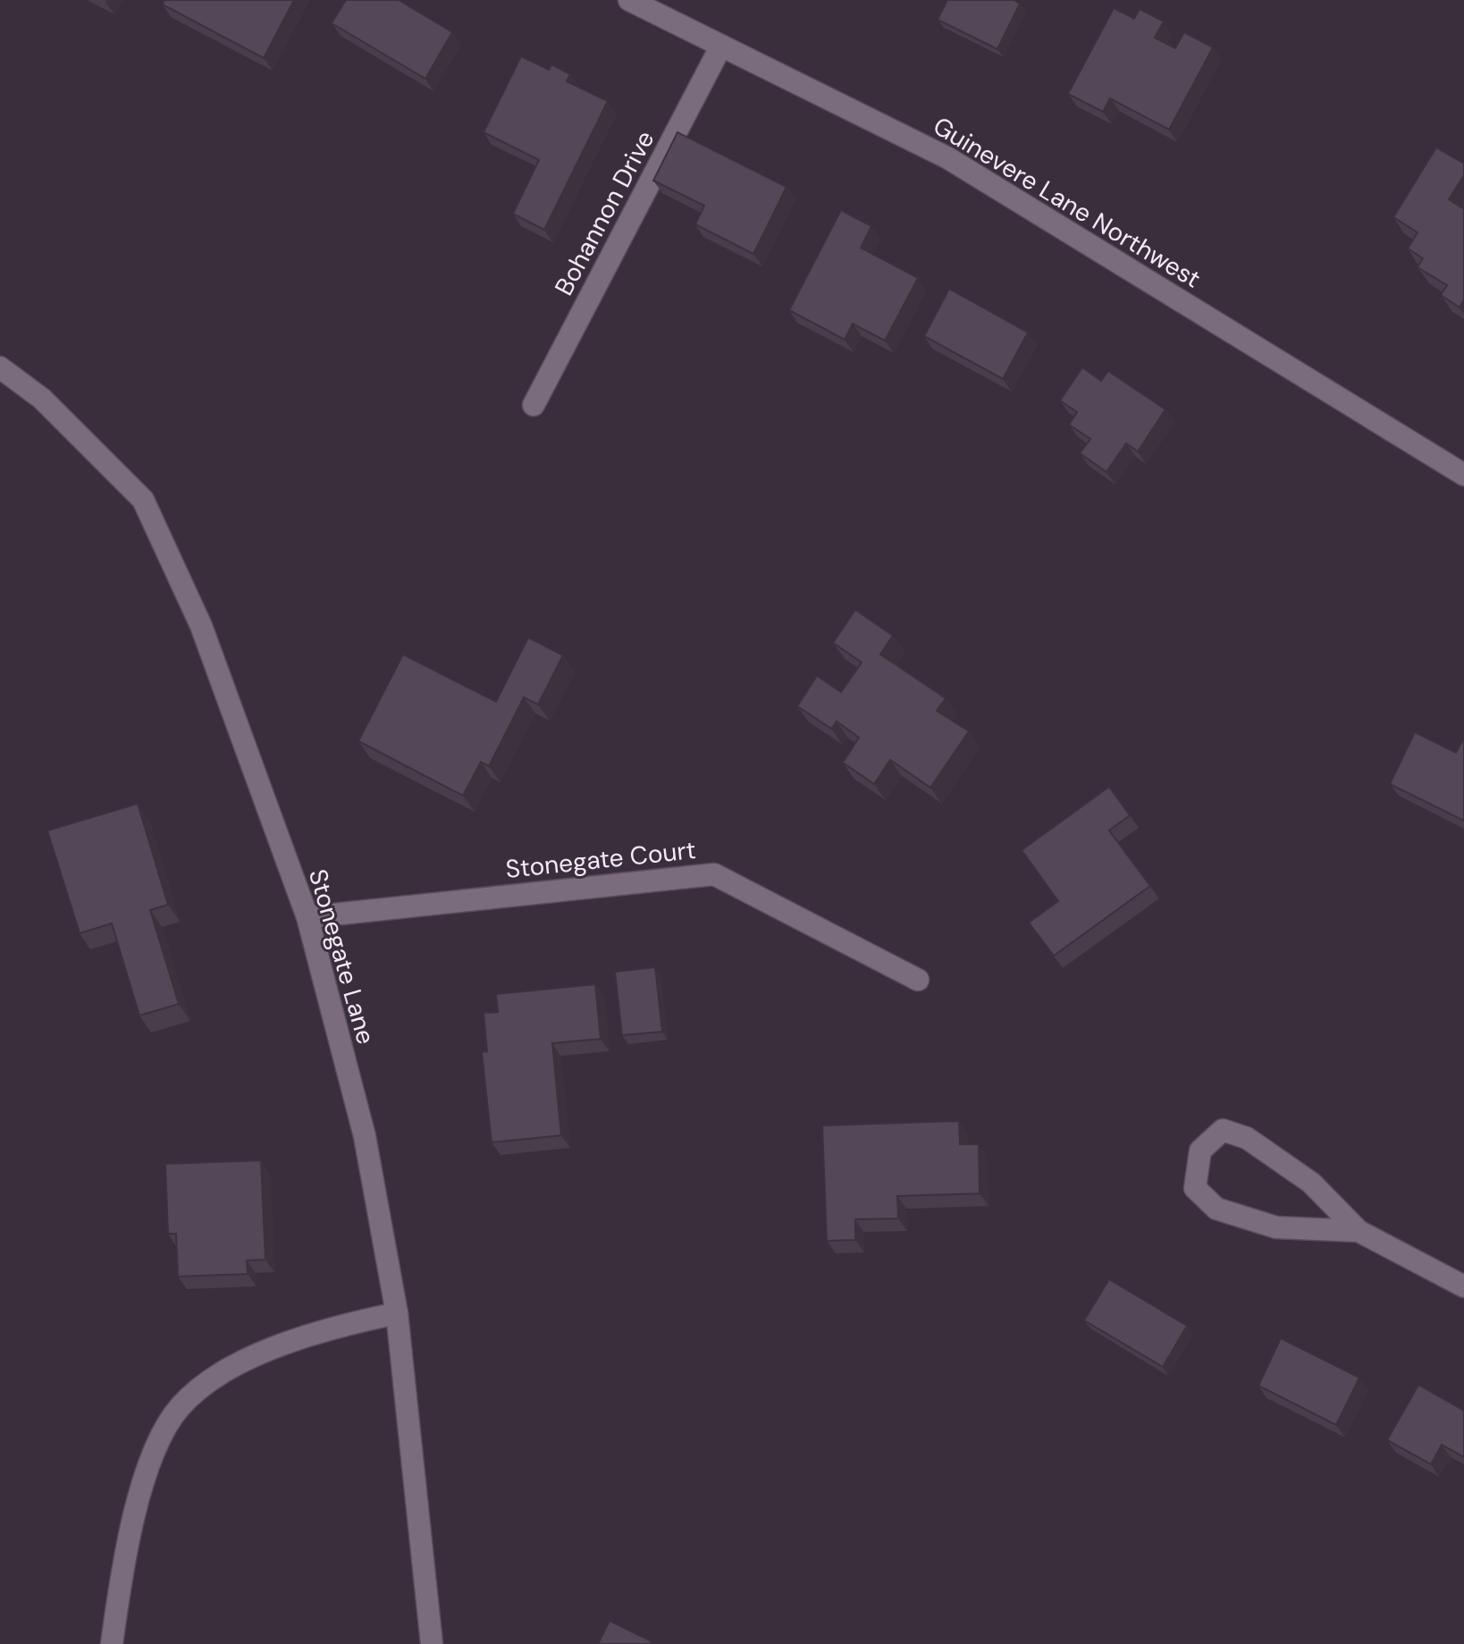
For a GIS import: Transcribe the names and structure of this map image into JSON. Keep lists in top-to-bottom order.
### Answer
{
  "streets": {
    "street": [
      "Guinevere Lane Northwest",
      "Bohannon Drive",
      "Stonegate Court",
      "Stonegate Lane"
    ]
  },
  "crossings": [
    ["Guinevere Lane Northwest", "Bohannon Drive"],
    ["Stonegate Court", "Stonegate Lane"]
  ]
}
